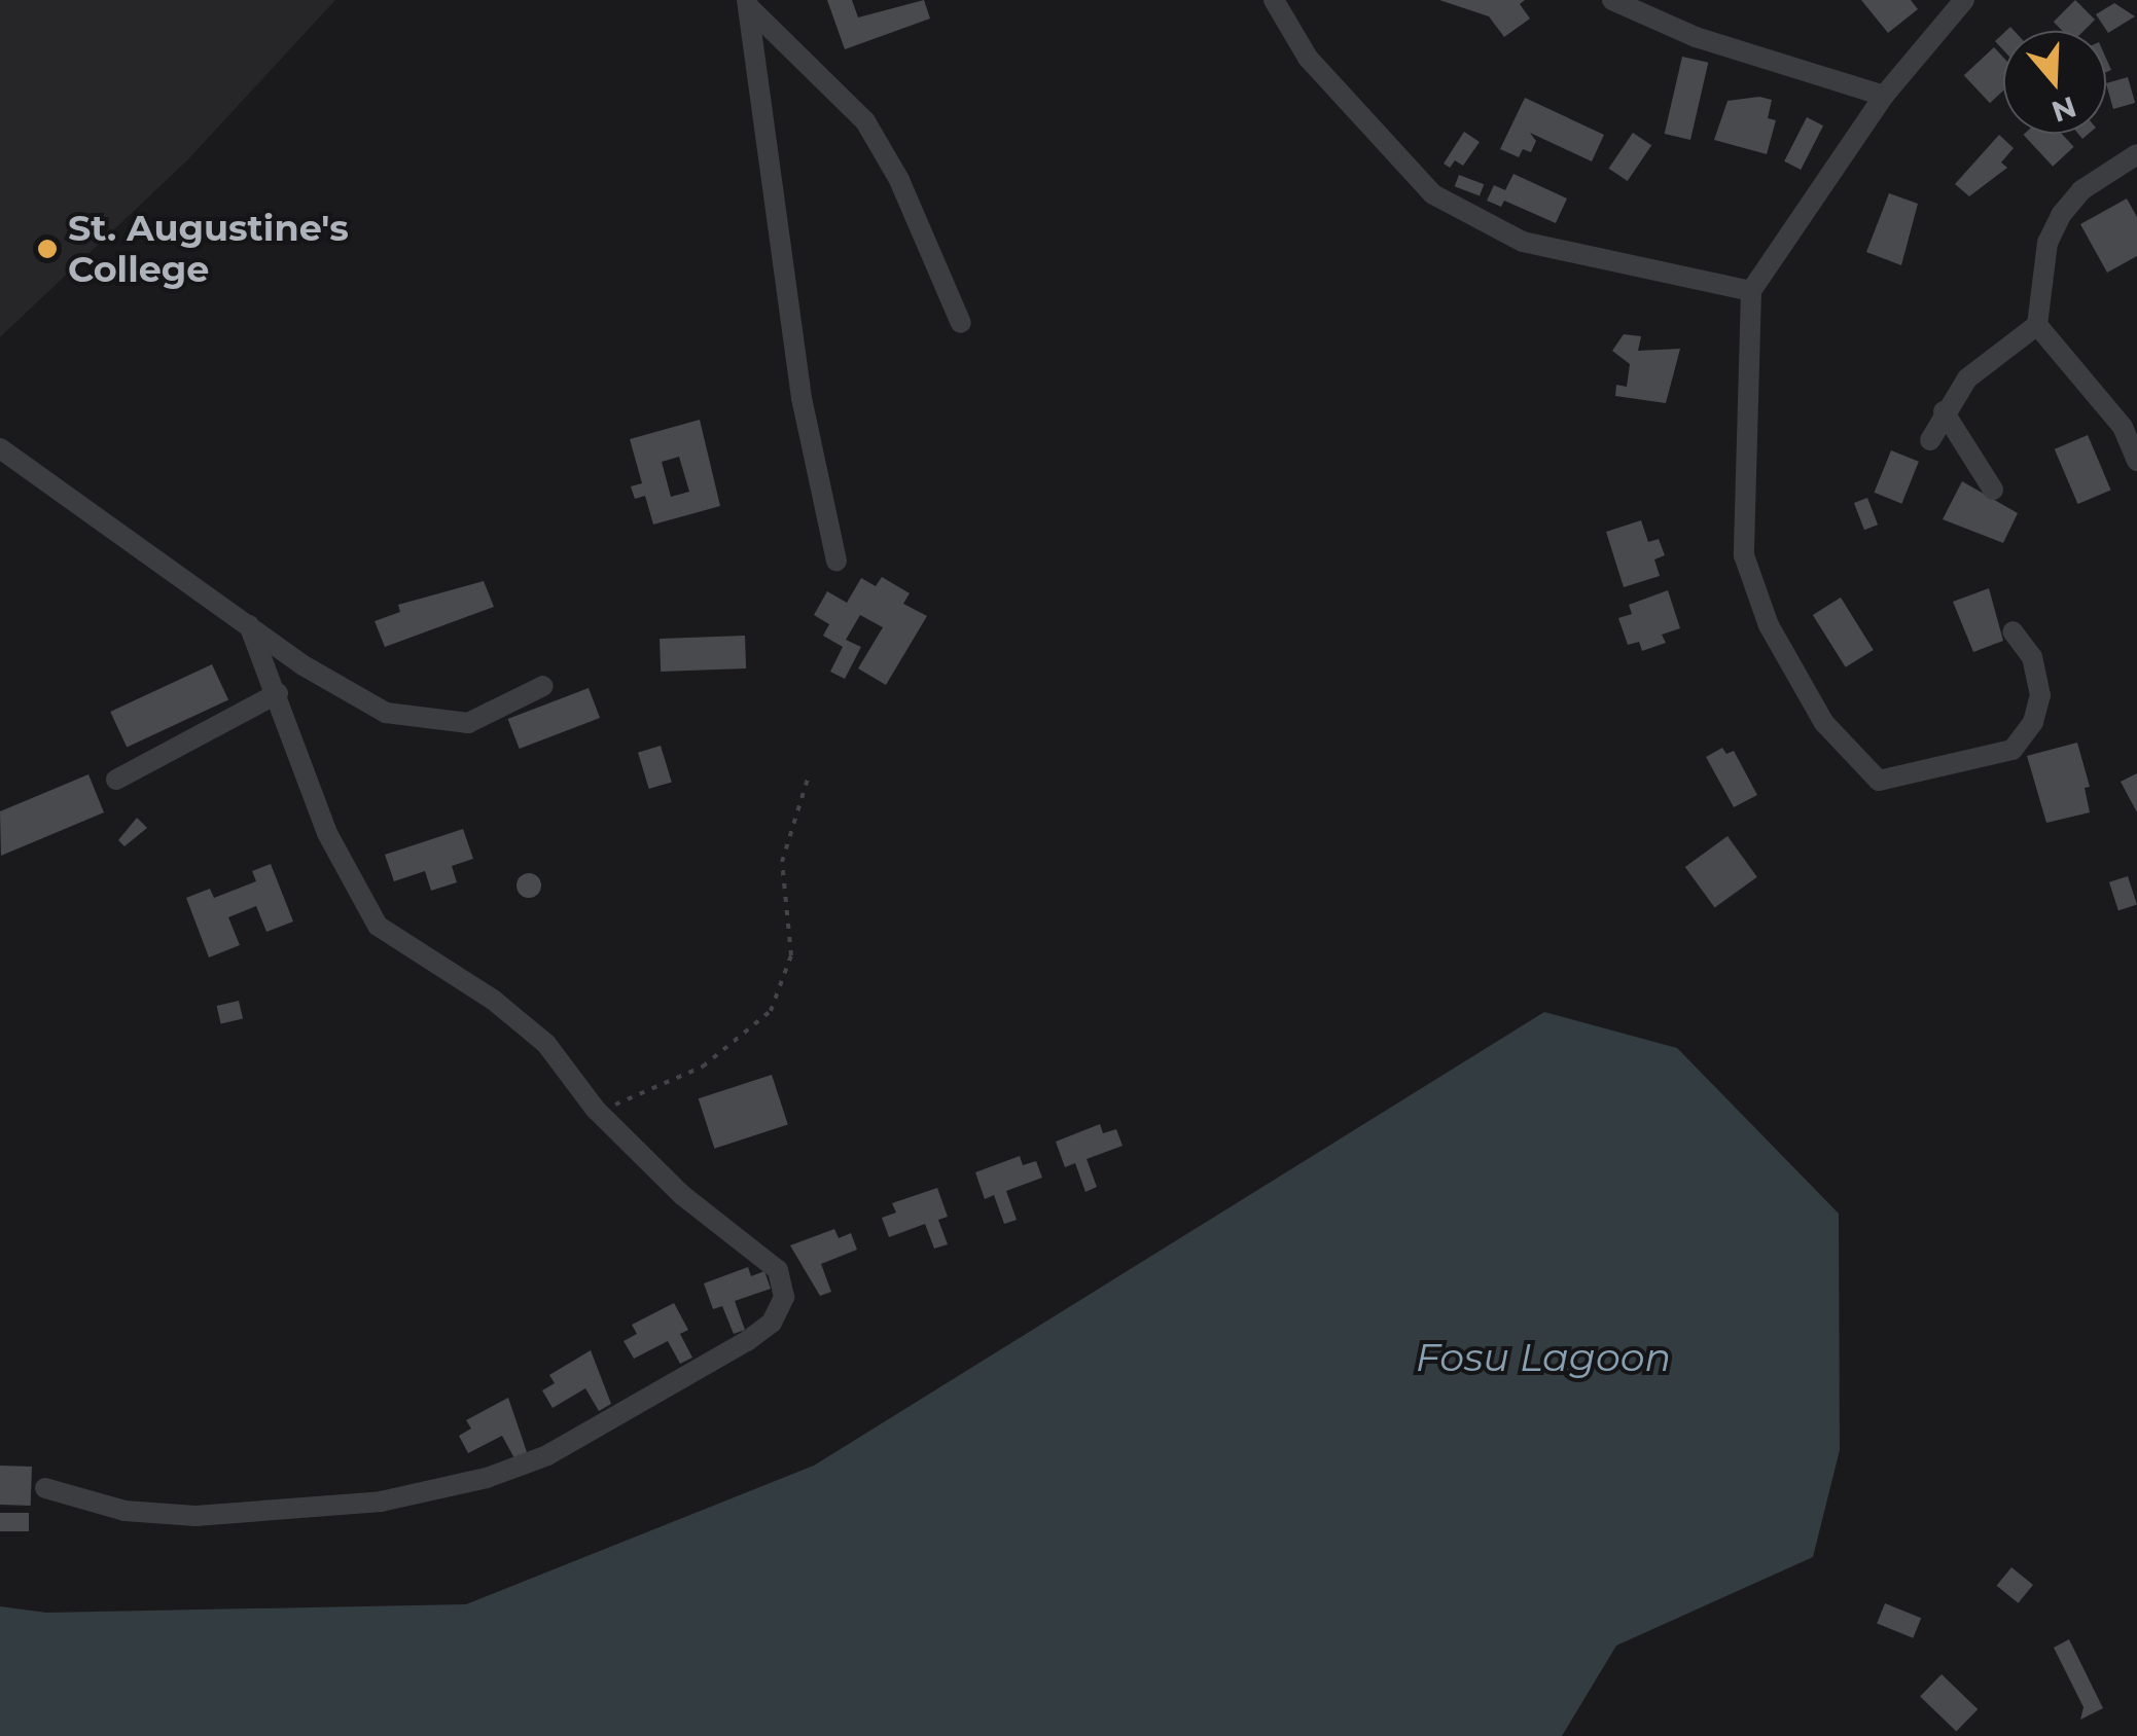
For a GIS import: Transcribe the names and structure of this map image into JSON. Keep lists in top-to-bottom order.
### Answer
{
  "water": ["Fosu Lagoon"],
  "places": ["St. Augustine's College"],
  "north": "bottom"
}
